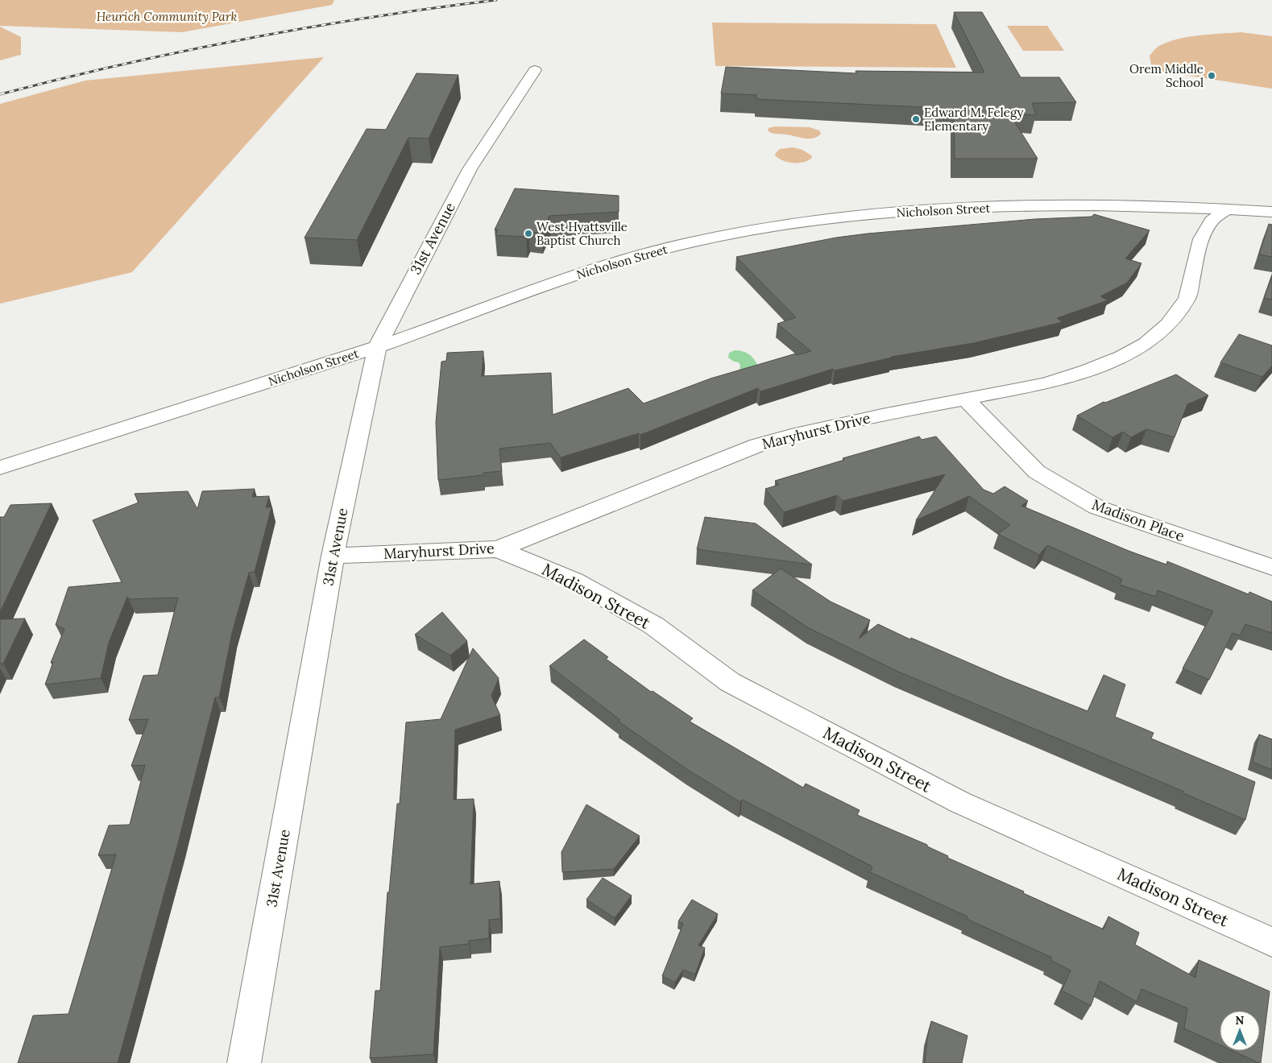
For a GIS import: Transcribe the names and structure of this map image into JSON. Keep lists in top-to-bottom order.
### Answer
{
  "streets": {
    "street": [
      "Nicholson Street",
      "31st Avenue",
      "Maryhurst Drive",
      "Madison Place",
      "Madison Street"
    ]
  },
  "crossings": [
    ["Nicholson Street", "31st Avenue"],
    ["Nicholson Street", "Maryhurst Drive"],
    ["31st Avenue", "Maryhurst Drive"],
    ["Maryhurst Drive", "Madison Place"],
    ["Maryhurst Drive", "Madison Street"]
  ],
  "parks": ["Heurich Community Park"],
  "places": ["Orem Middle School", "Edward M. Felegy Elementary", "West Hyattsville Baptist Church"],
  "north": "top"
}
